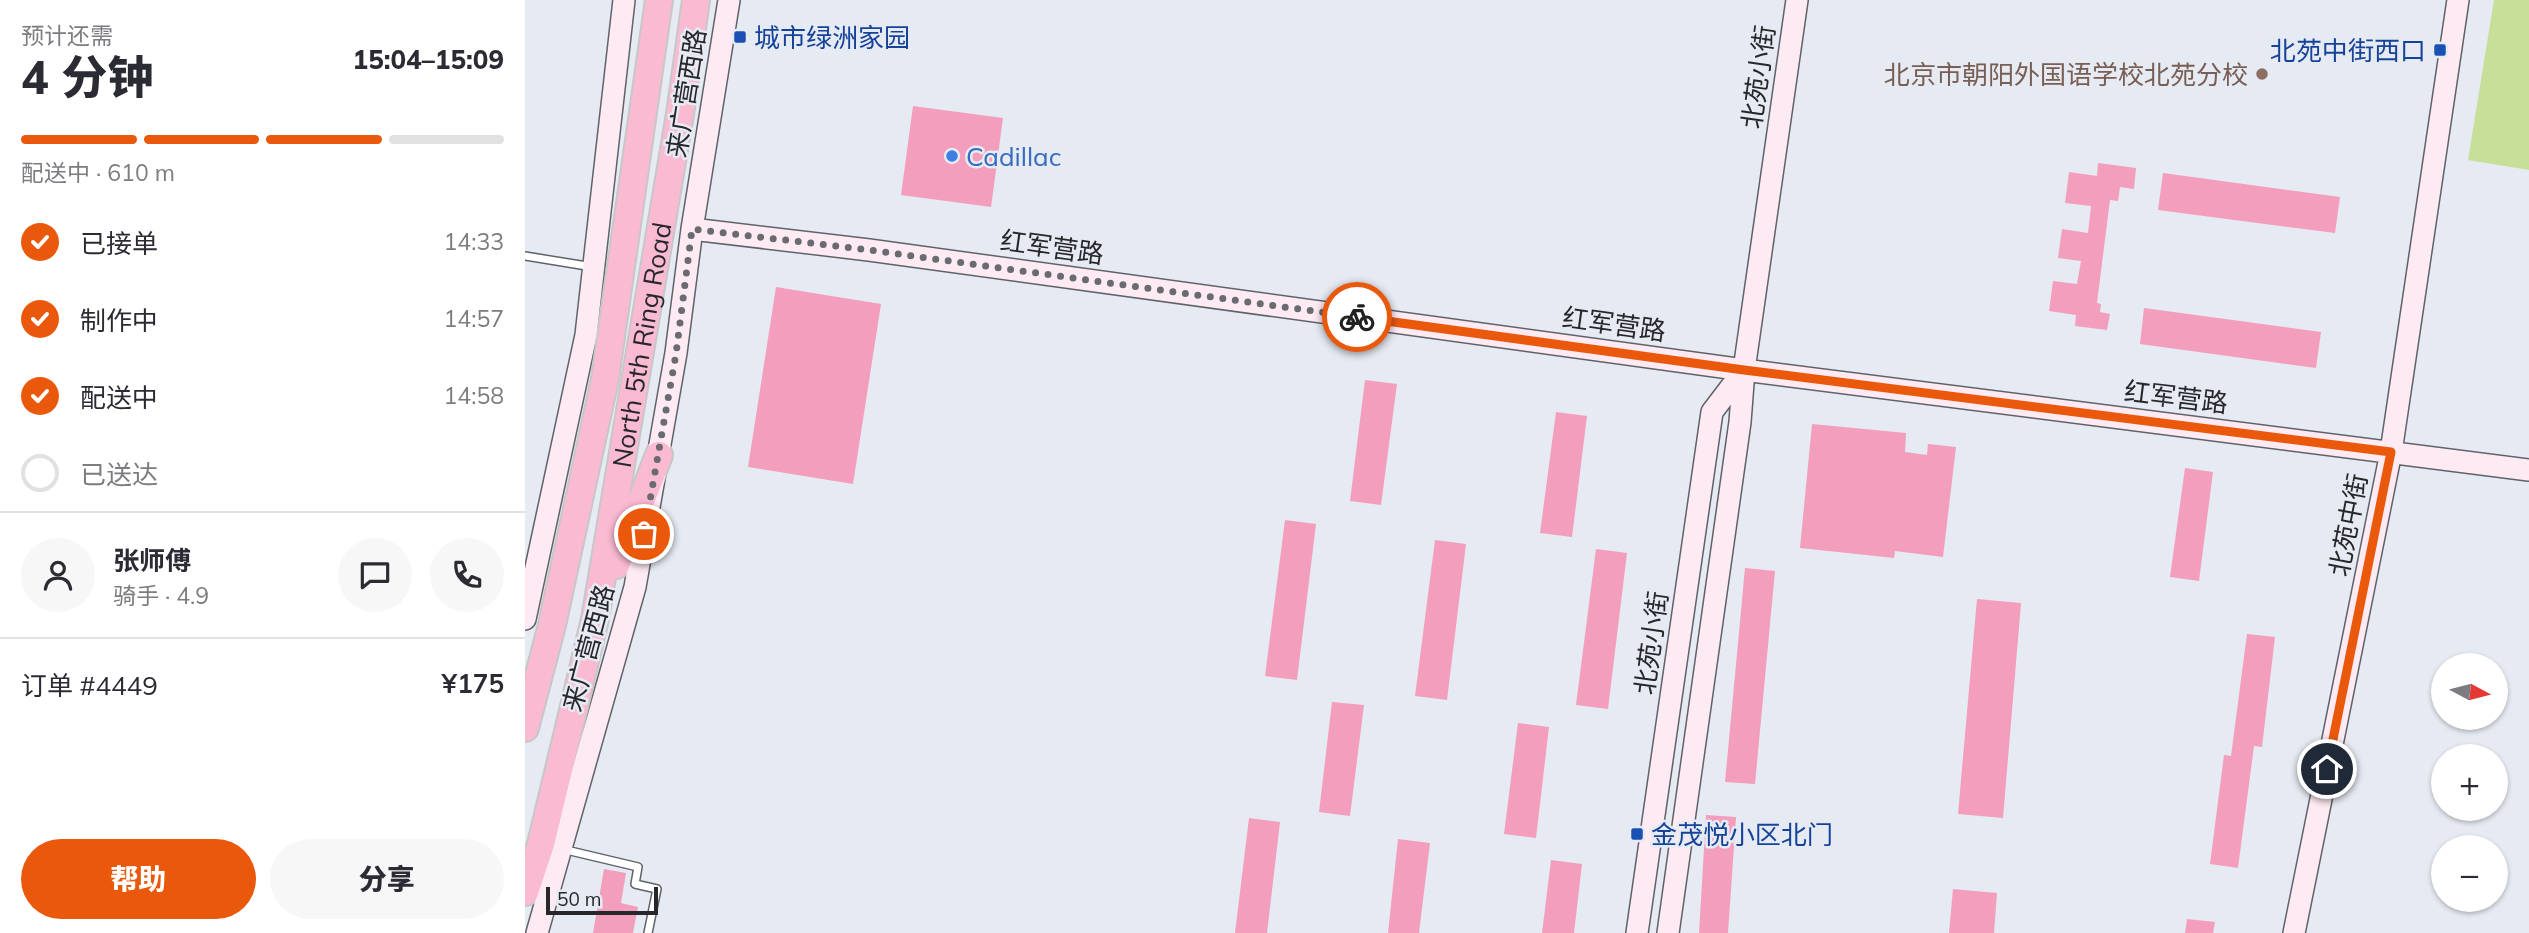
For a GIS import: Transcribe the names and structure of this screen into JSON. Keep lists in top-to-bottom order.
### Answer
{
  "streets": {
    "highway": ["North 5th Ring Road"],
    "street": [
      "北苑小街",
      "来广营西路",
      "红军营路",
      "北苑中街"
    ]
  },
  "crossings": [
    ["北苑小街", "红军营路"],
    ["来广营西路", "红军营路"],
    ["红军营路", "北苑中街"]
  ],
  "places": {
    "transit": ["城市绿洲家园", "北苑中街西口", "金茂悦小区北门"],
    "other": ["北京市朝阳外国语学校北苑分校", "Cadillac"]
  },
  "scale_bar": "50 m",
  "north": "right",
  "page": {
    "heading": ["4 分钟", "预计还需", "15:04–15:09"],
    "panel": [
      "张师傅",
      "骑手 · 4.9",
      "订单 #4449",
      "¥175"
    ],
    "bar": "配送中 · 610 m",
    "list": [
      ["已接单", "14:33"],
      ["制作中", "14:57"],
      ["配送中", "14:58"],
      "已送达"
    ],
    "map_buttons": ["+", "−"],
    "buttons": ["帮助", "分享"],
    "scale": "50 m"
  }
}
